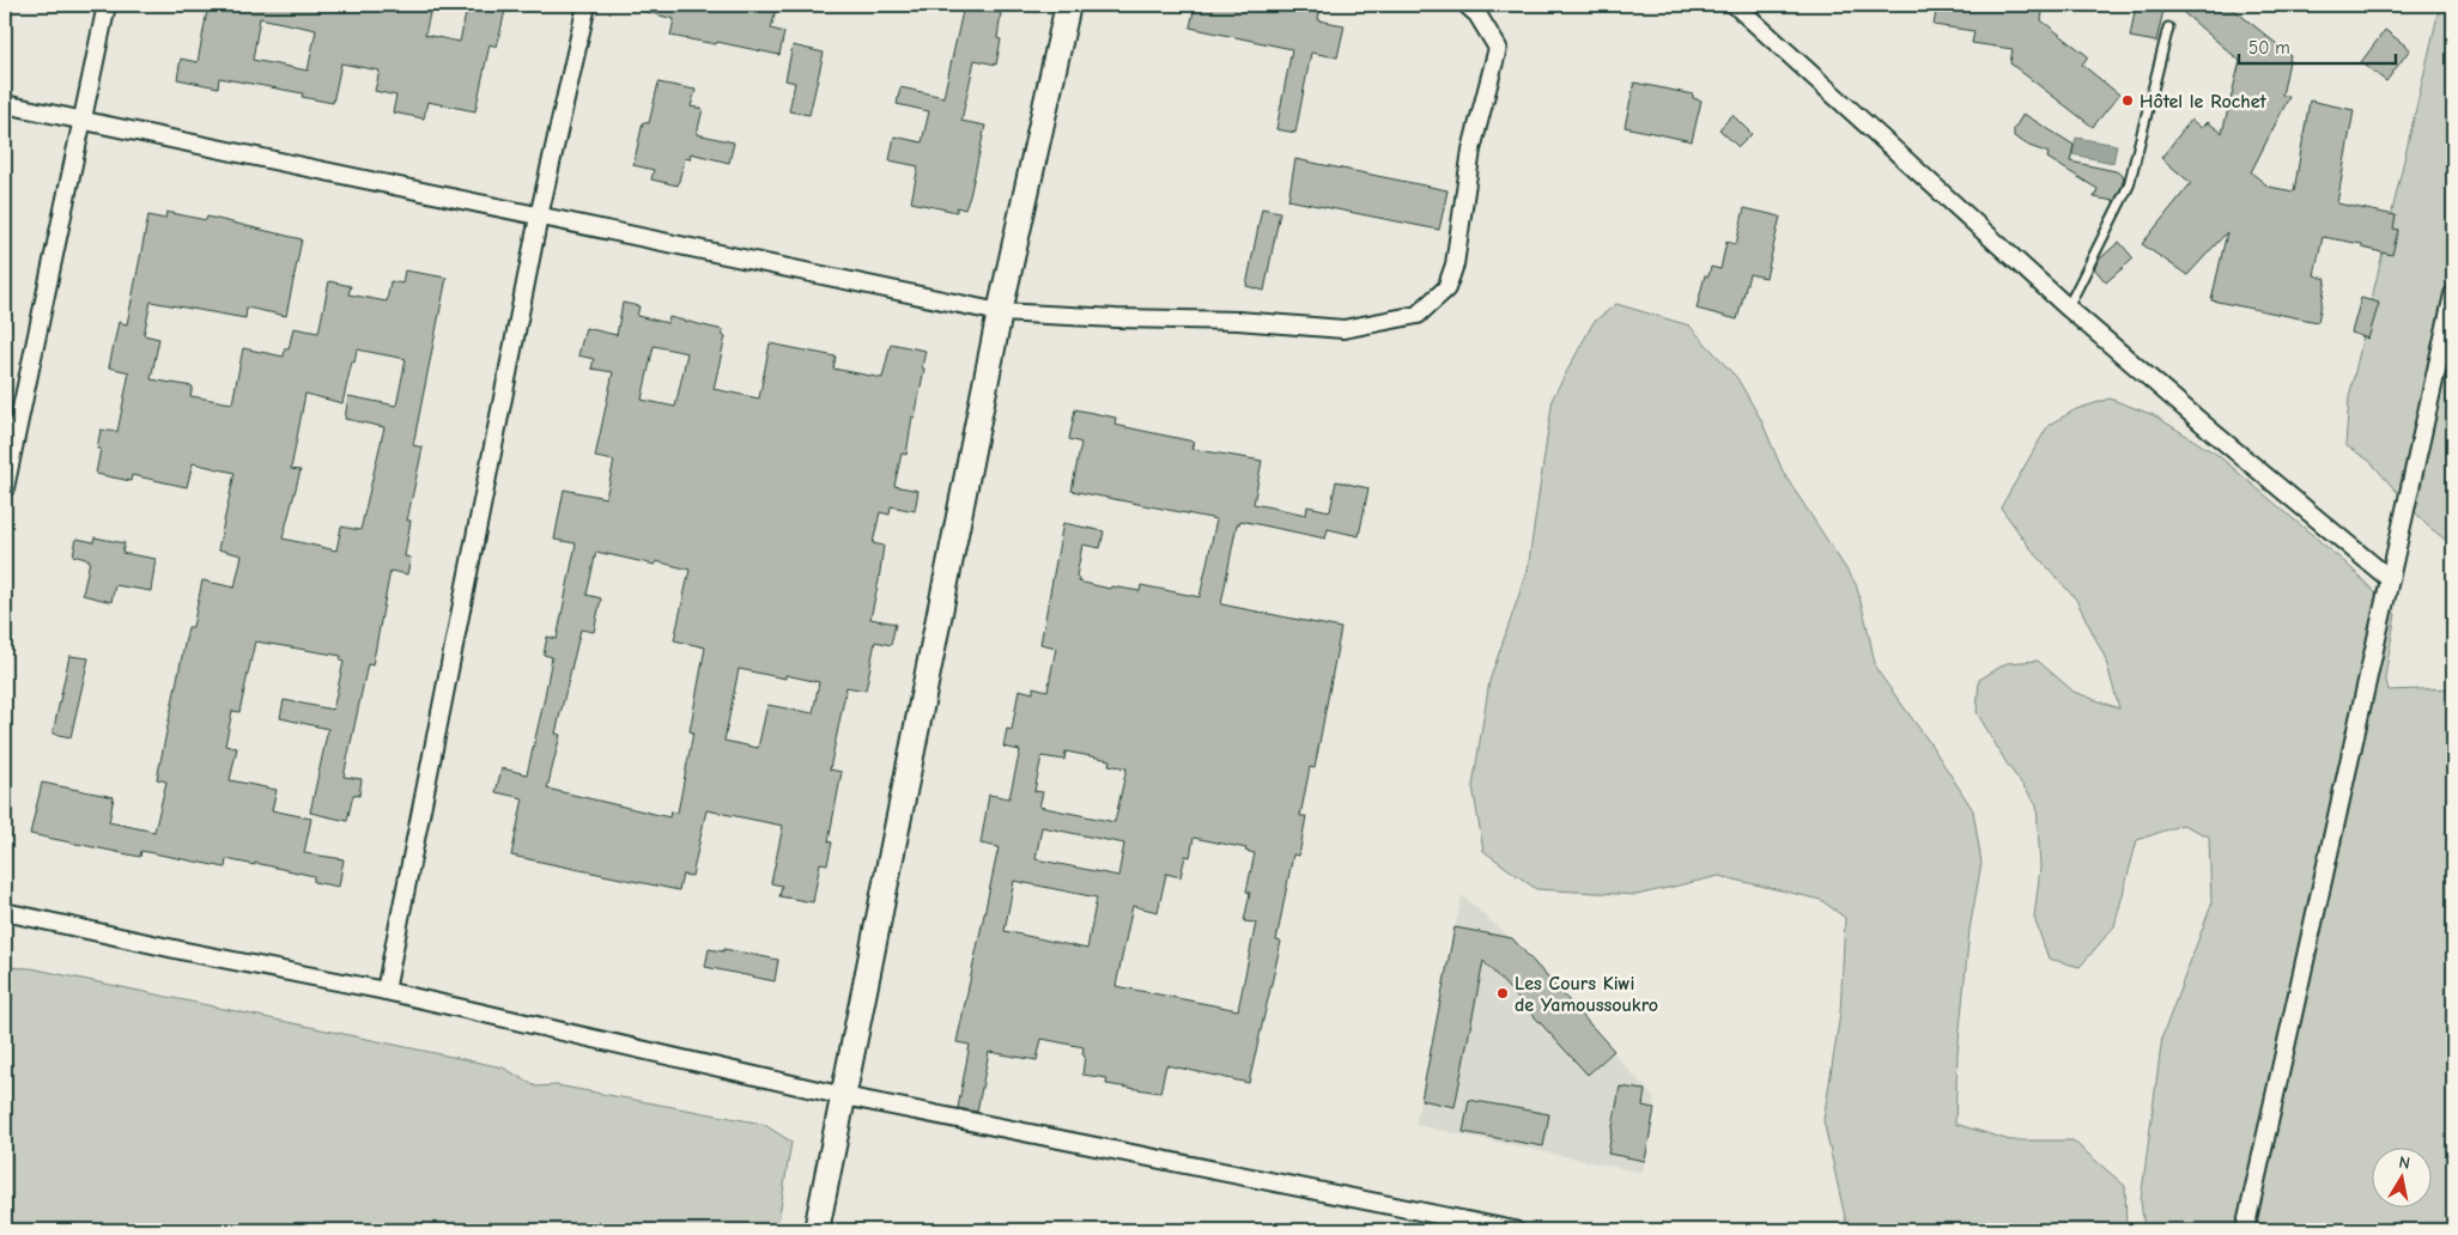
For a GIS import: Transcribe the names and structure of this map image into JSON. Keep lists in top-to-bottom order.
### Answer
{
  "places": ["Hôtel le Rochet", "Les Cours Kiwi de Yamoussoukro"],
  "scale_bar": "50 m",
  "north": "top"
}
